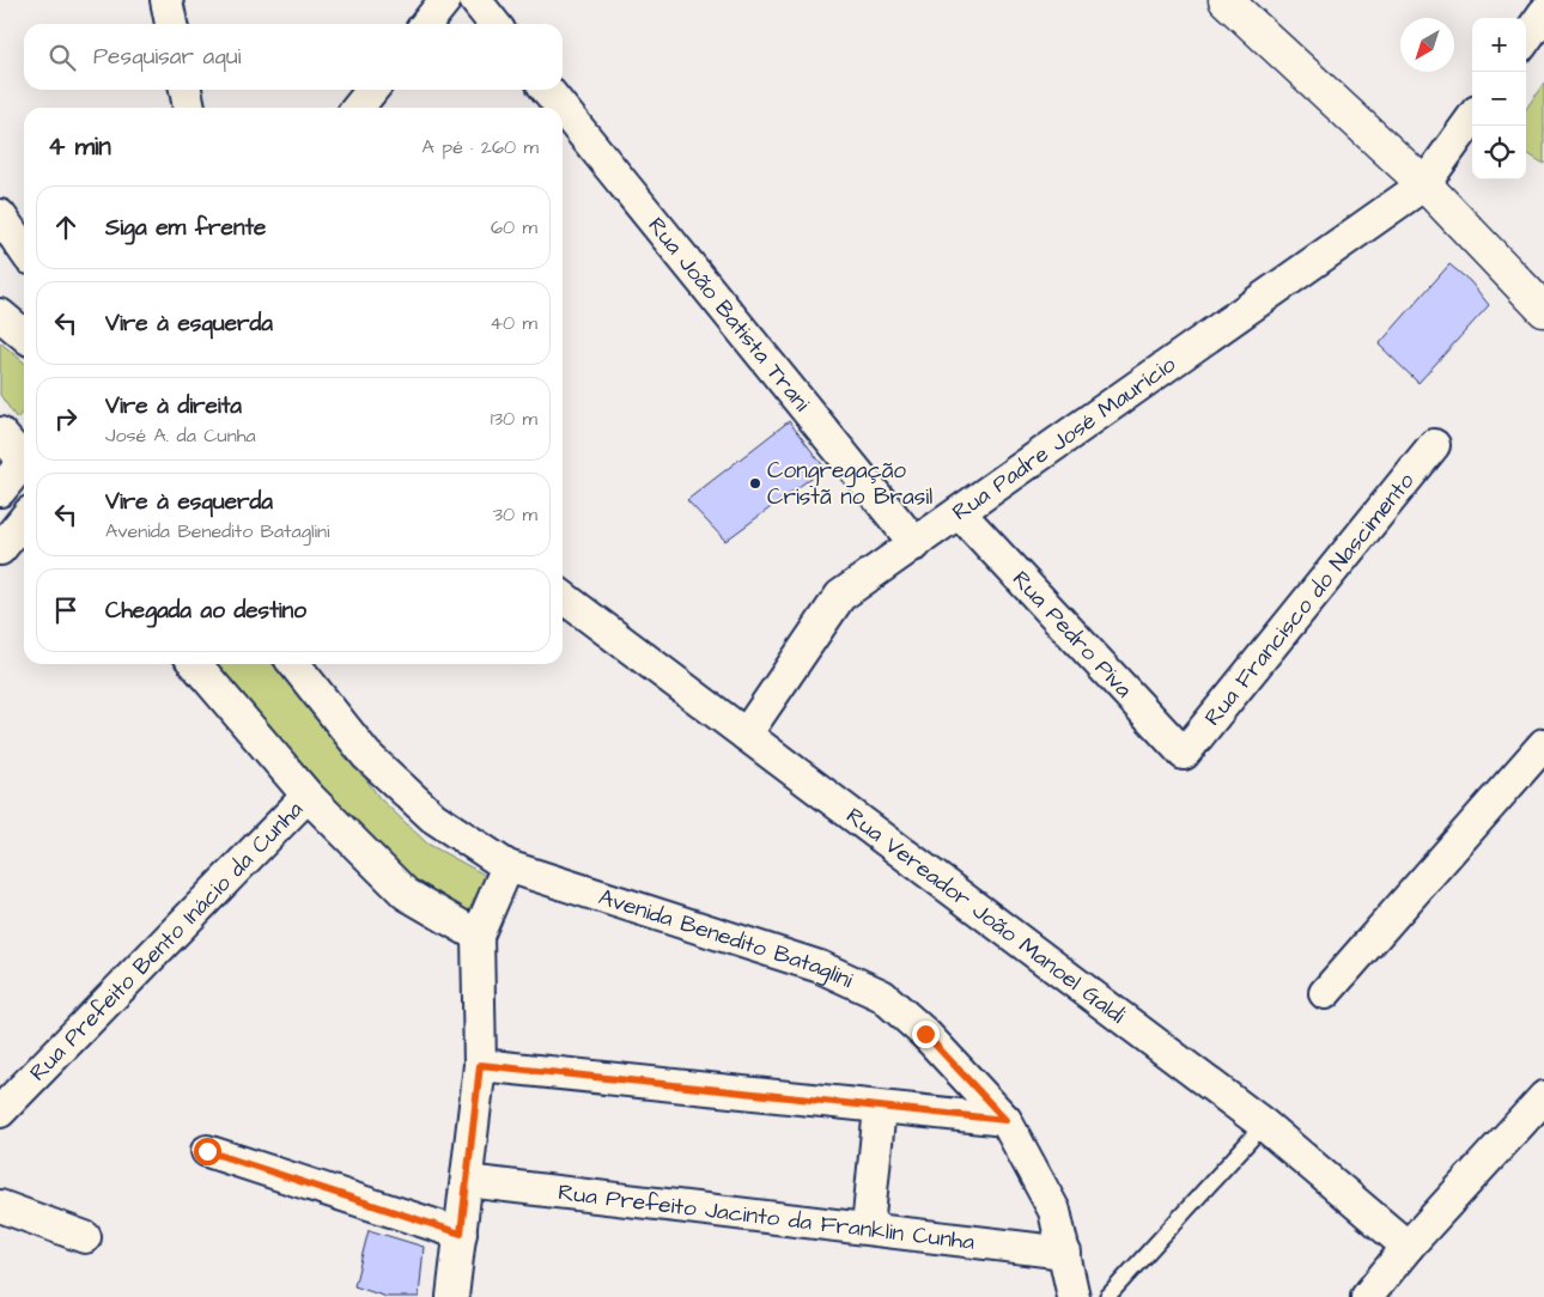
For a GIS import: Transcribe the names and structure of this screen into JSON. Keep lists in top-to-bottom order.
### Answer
{
  "streets": {
    "street": [
      "Rua João Batista Trani",
      "Rua Padre José Maurício",
      "Rua Francisco do Nascimento",
      "Rua Pedro Piva",
      "Rua Vereador João Manoel Galdi",
      "Avenida Benedito Bataglini",
      "Rua Prefeito Bento Inácio da Cunha",
      "Rua Prefeito Jacinto da Franklin Cunha"
    ]
  },
  "crossings": [
    ["Rua João Batista Trani", "Rua Padre José Maurício"],
    ["Rua Padre José Maurício", "Rua Pedro Piva"],
    ["Rua Padre José Maurício", "Rua Vereador João Manoel Galdi"],
    ["Rua Francisco do Nascimento", "Rua Pedro Piva"],
    ["Avenida Benedito Bataglini", "Rua Prefeito Jacinto da Franklin Cunha"]
  ],
  "places": ["Congregação Cristã no Brasil"],
  "north": "bottom left",
  "page": {
    "map_buttons": ["+", "−"],
    "search": "Pesquisar aqui",
    "heading": ["4 min", "A pé · 260 m"],
    "list": [
      ["Siga em frente", "60 m"],
      ["Vire à esquerda", "40 m"],
      ["Vire à direita", "José A. da Cunha", "130 m"],
      ["Vire à esquerda", "Avenida Benedito Bataglini", "30 m"],
      "Chegada ao destino"
    ]
  }
}
